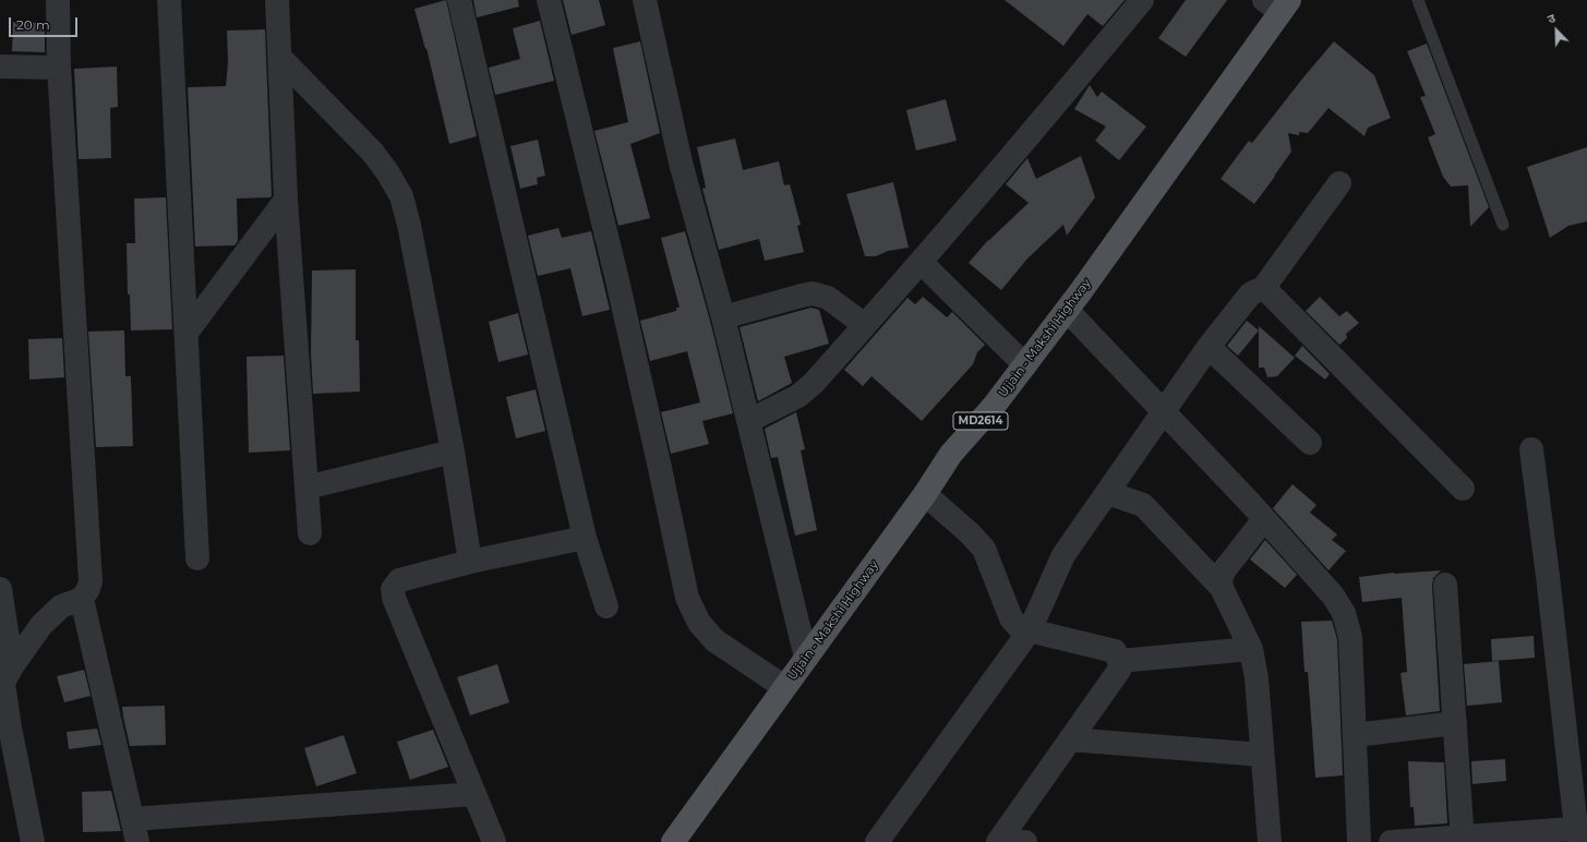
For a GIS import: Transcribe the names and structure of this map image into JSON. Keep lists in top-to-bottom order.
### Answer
{
  "streets": {
    "main road": ["Ujjain - Makshi Highway", "MD2614"]
  },
  "scale_bar": "20 m",
  "north": "top left"
}
